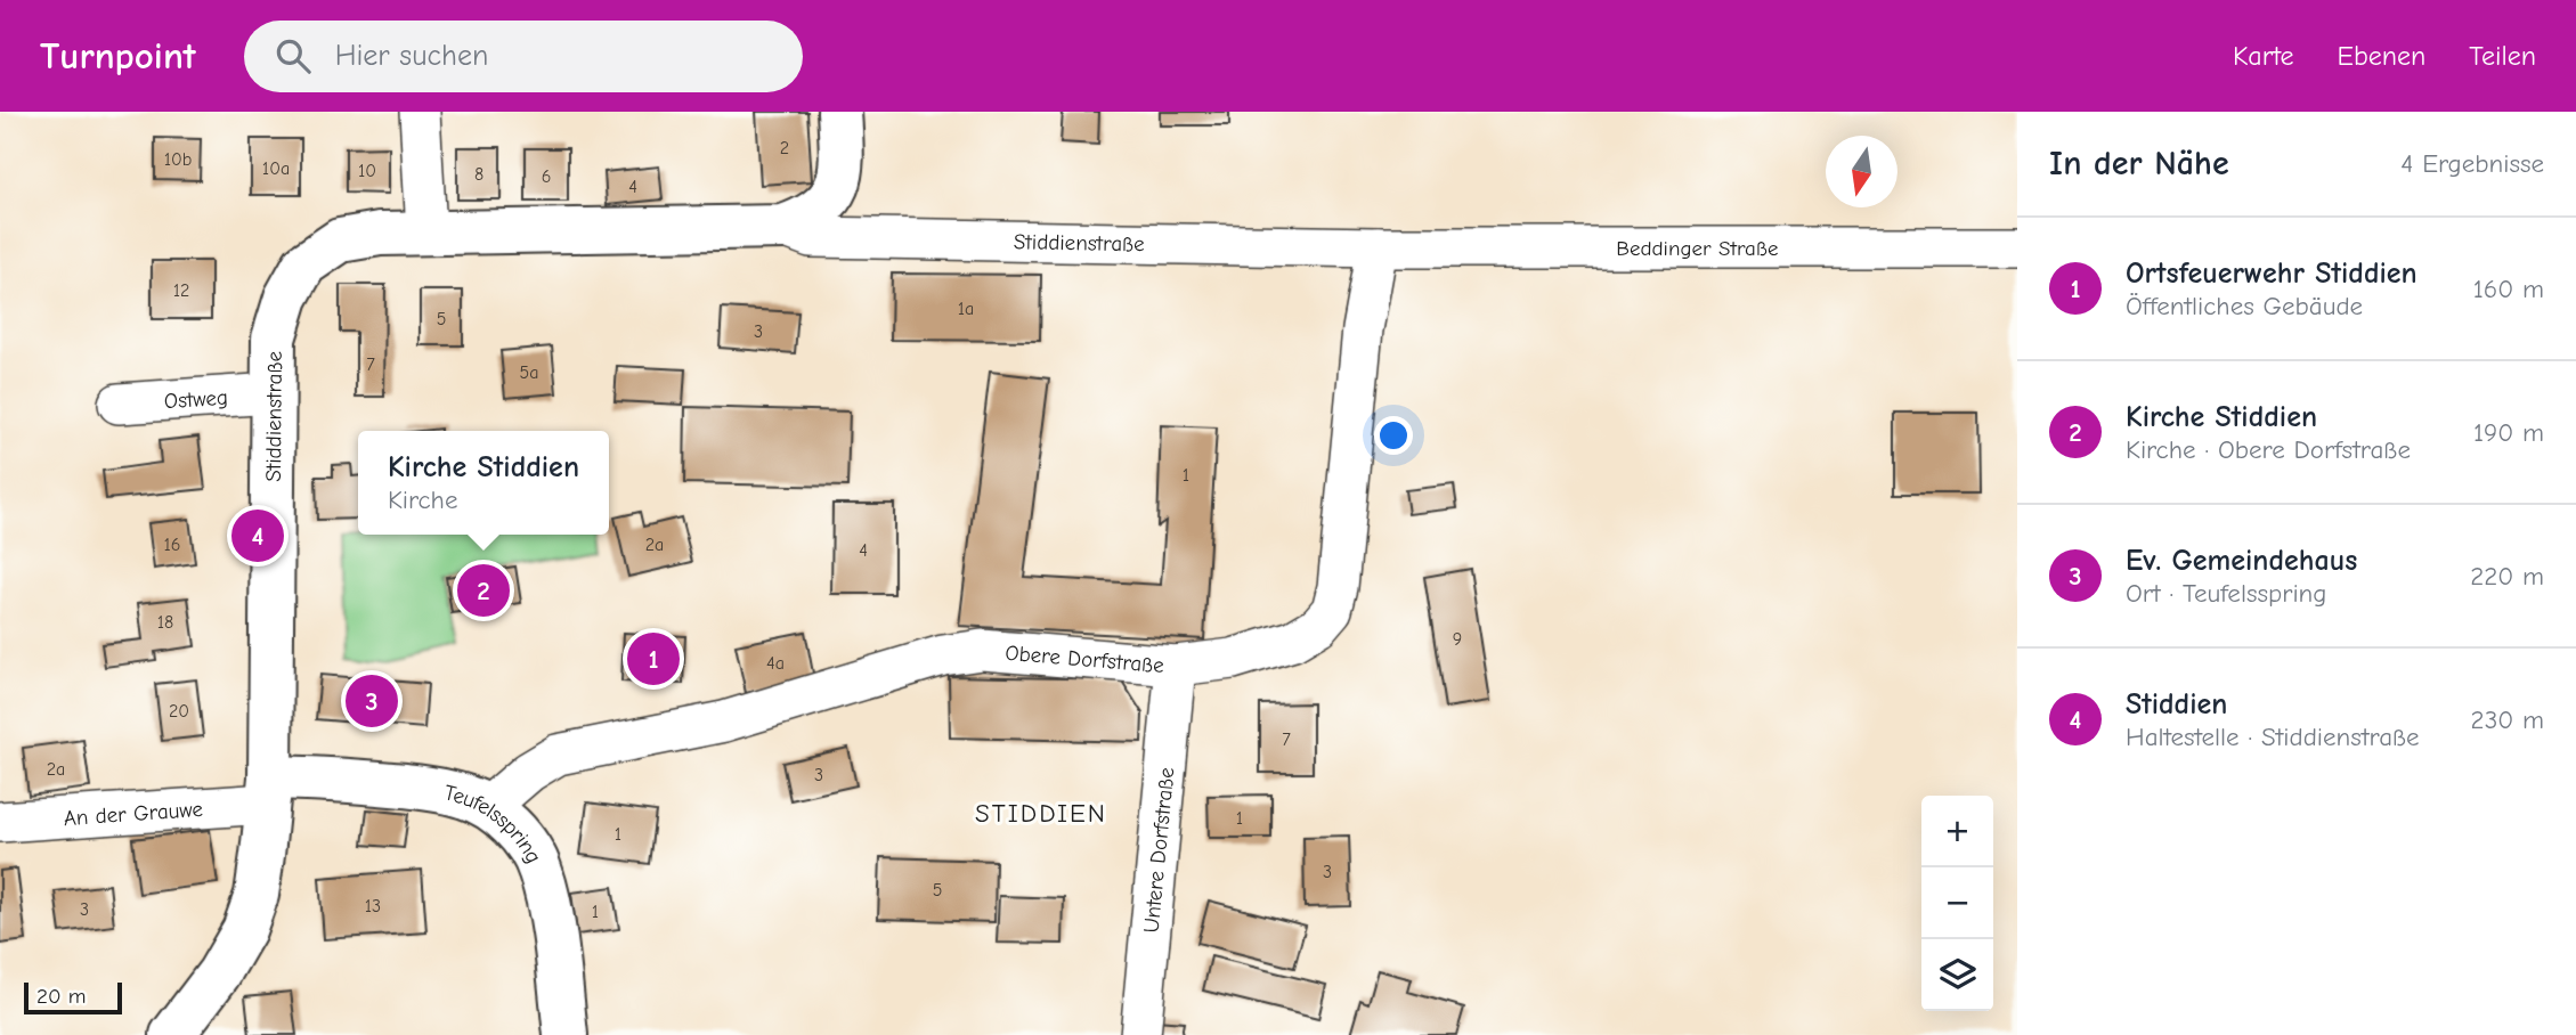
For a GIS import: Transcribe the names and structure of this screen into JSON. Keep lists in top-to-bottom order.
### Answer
{
  "streets": {
    "street": [
      "Stiddienstraße",
      "Beddinger Straße",
      "Ostweg",
      "Obere Dorfstraße",
      "An der Grauwe",
      "Teufelsspring",
      "Untere Dorfstraße"
    ]
  },
  "crossings": [
    ["Stiddienstraße", "Beddinger Straße"],
    ["Stiddienstraße", "Ostweg"],
    ["Stiddienstraße", "Obere Dorfstraße"],
    ["Stiddienstraße", "An der Grauwe"],
    ["Stiddienstraße", "Teufelsspring"],
    ["Beddinger Straße", "Obere Dorfstraße"],
    ["Obere Dorfstraße", "Teufelsspring"],
    ["Obere Dorfstraße", "Untere Dorfstraße"],
    ["An der Grauwe", "Teufelsspring"]
  ],
  "districts": ["STIDDIEN"],
  "house_numbers": [
    "2",
    "10b",
    "10a",
    "10",
    "8",
    "6",
    "4",
    "12",
    "1a",
    "5",
    "3",
    "7",
    "5a",
    "1",
    "16",
    "2a",
    "4",
    "18",
    "9",
    "4a",
    "20",
    "7",
    "2a",
    "3",
    "1",
    "1",
    "3",
    "5",
    "13",
    "3",
    "1"
  ],
  "scale_bar": "20 m",
  "north": "bottom",
  "page": {
    "header": "Turnpoint",
    "search": "Hier suchen",
    "nav": ["Karte", "Ebenen", "Teilen"],
    "heading": ["In der Nähe", "4 Ergebnisse"],
    "list": [
      {
        "mark": "1",
        "name": "Ortsfeuerwehr Stiddien",
        "note": "Öffentliches Gebäude",
        "value": "160 m"
      },
      {
        "mark": "2",
        "name": "Kirche Stiddien",
        "note": "Kirche · Obere Dorfstraße",
        "value": "190 m"
      },
      {
        "mark": "3",
        "name": "Ev. Gemeindehaus",
        "note": "Ort · Teufelsspring",
        "value": "220 m"
      },
      {
        "mark": "4",
        "name": "Stiddien",
        "note": "Haltestelle · Stiddienstraße",
        "value": "230 m"
      }
    ],
    "popup": ["Kirche Stiddien", "Kirche"],
    "pins": [
      "4",
      "2",
      "1",
      "3"
    ],
    "map_buttons": ["+", "−"],
    "scale": "20 m"
  }
}
